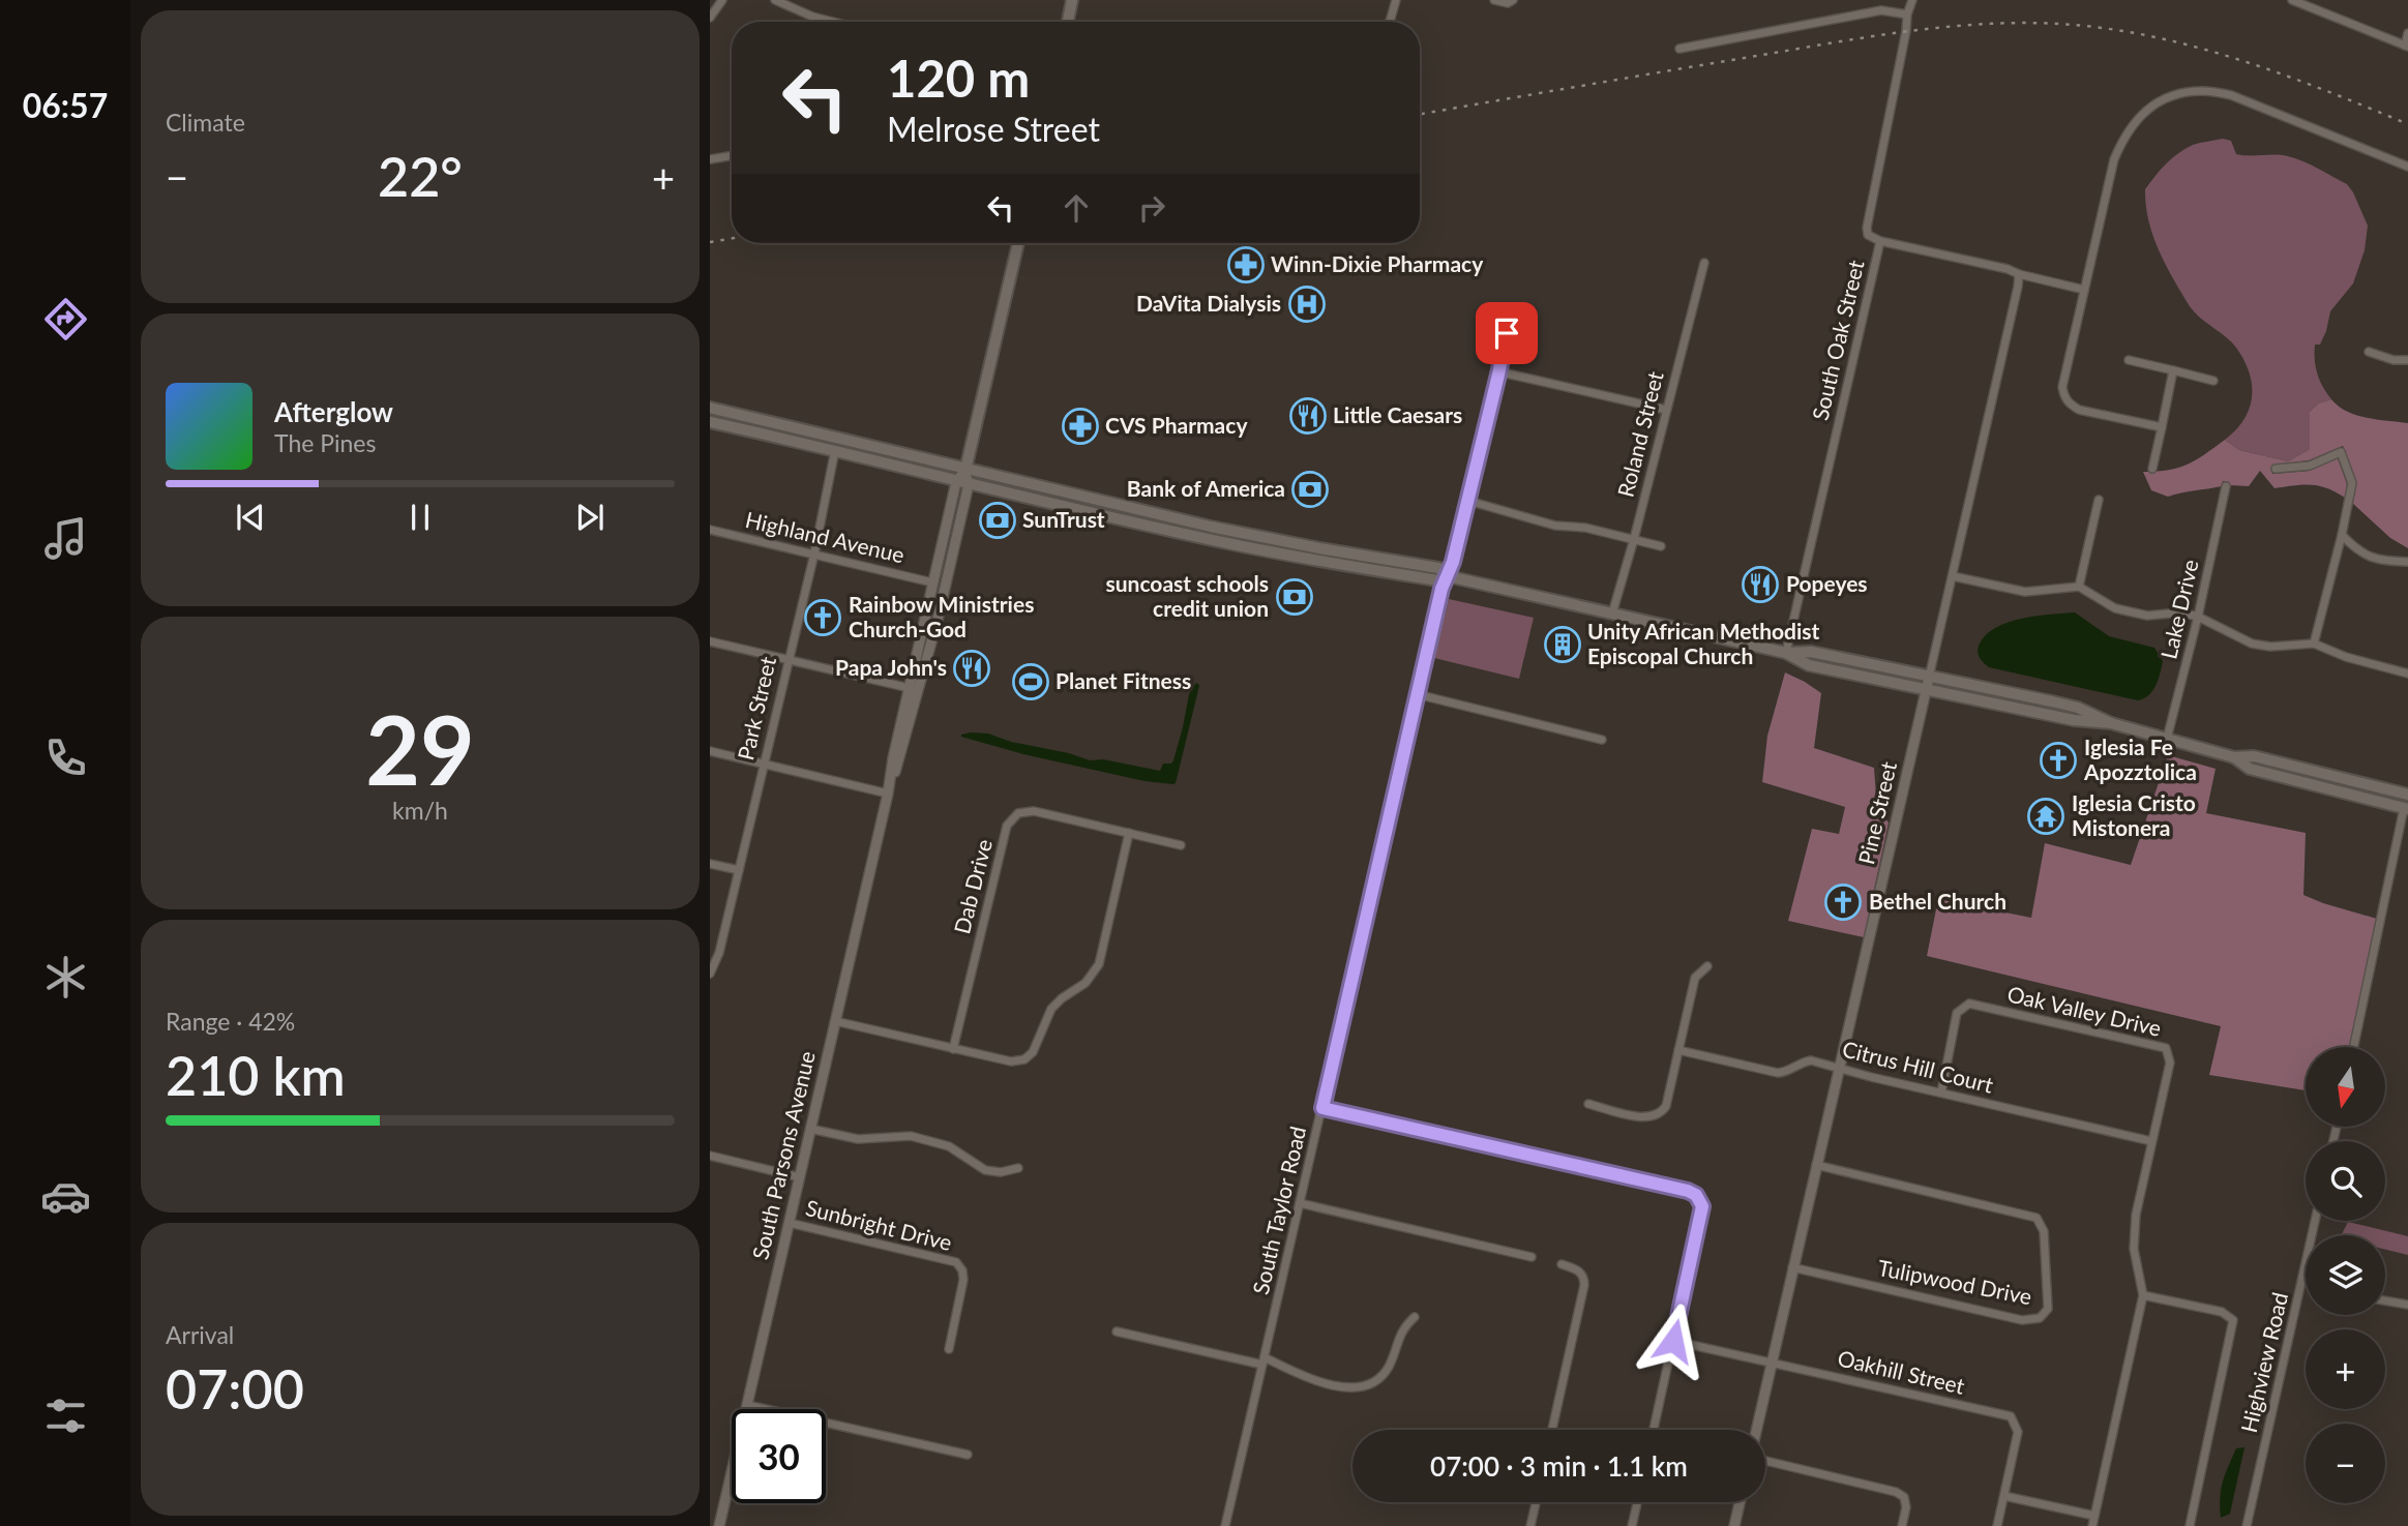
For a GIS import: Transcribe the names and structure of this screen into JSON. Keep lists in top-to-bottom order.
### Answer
{
  "streets": {
    "main road": ["South Parsons Avenue"],
    "street": [
      "South Oak Street",
      "Roland Street",
      "Highland Avenue",
      "Lake Drive",
      "Park Street",
      "Pine Street",
      "Dab Drive",
      "Oak Valley Drive",
      "Citrus Hill Court",
      "South Taylor Road",
      "Sunbright Drive",
      "Tulipwood Drive",
      "Highview Road",
      "Oakhill Street"
    ]
  },
  "crossings": [
    ["Highland Avenue", "Park Street"],
    ["Highland Avenue", "South Parsons Avenue"],
    ["Pine Street", "Citrus Hill Court"],
    ["Pine Street", "Tulipwood Drive"],
    ["Pine Street", "Oakhill Street"],
    ["Oak Valley Drive", "Citrus Hill Court"],
    ["South Parsons Avenue", "Sunbright Drive"]
  ],
  "places": {
    "pharmacy": ["Winn-Dixie Pharmacy", "CVS Pharmacy"],
    "hospital": ["DaVita Dialysis"],
    "restaurant": ["Little Caesars", "Popeyes", "Papa John's"],
    "bank": ["Bank of America", "SunTrust", "suncoast schools credit union"],
    "church": ["Rainbow Ministries Church-God", "Iglesia Fe Apozztolica", "Bethel Church"],
    "building": ["Unity African Methodist Episcopal Church"],
    "sports": ["Planet Fitness"],
    "temple": ["Iglesia Cristo Mistonera"]
  },
  "north": "bottom",
  "page": {
    "tabs": "06:57",
    "tile": [
      "Climate",
      ["29", "km/h"],
      ["Range · 42%", "210 km"],
      ["Arrival", "07:00"]
    ],
    "turn": ["120 m", "Melrose Street"],
    "heat": ["−", "22°", "+"],
    "song": ["Afterglow", "The Pines"],
    "map_buttons": ["+", "−"],
    "limit": "30",
    "trip": "07:00 · 3 min · 1.1 km"
  }
}
